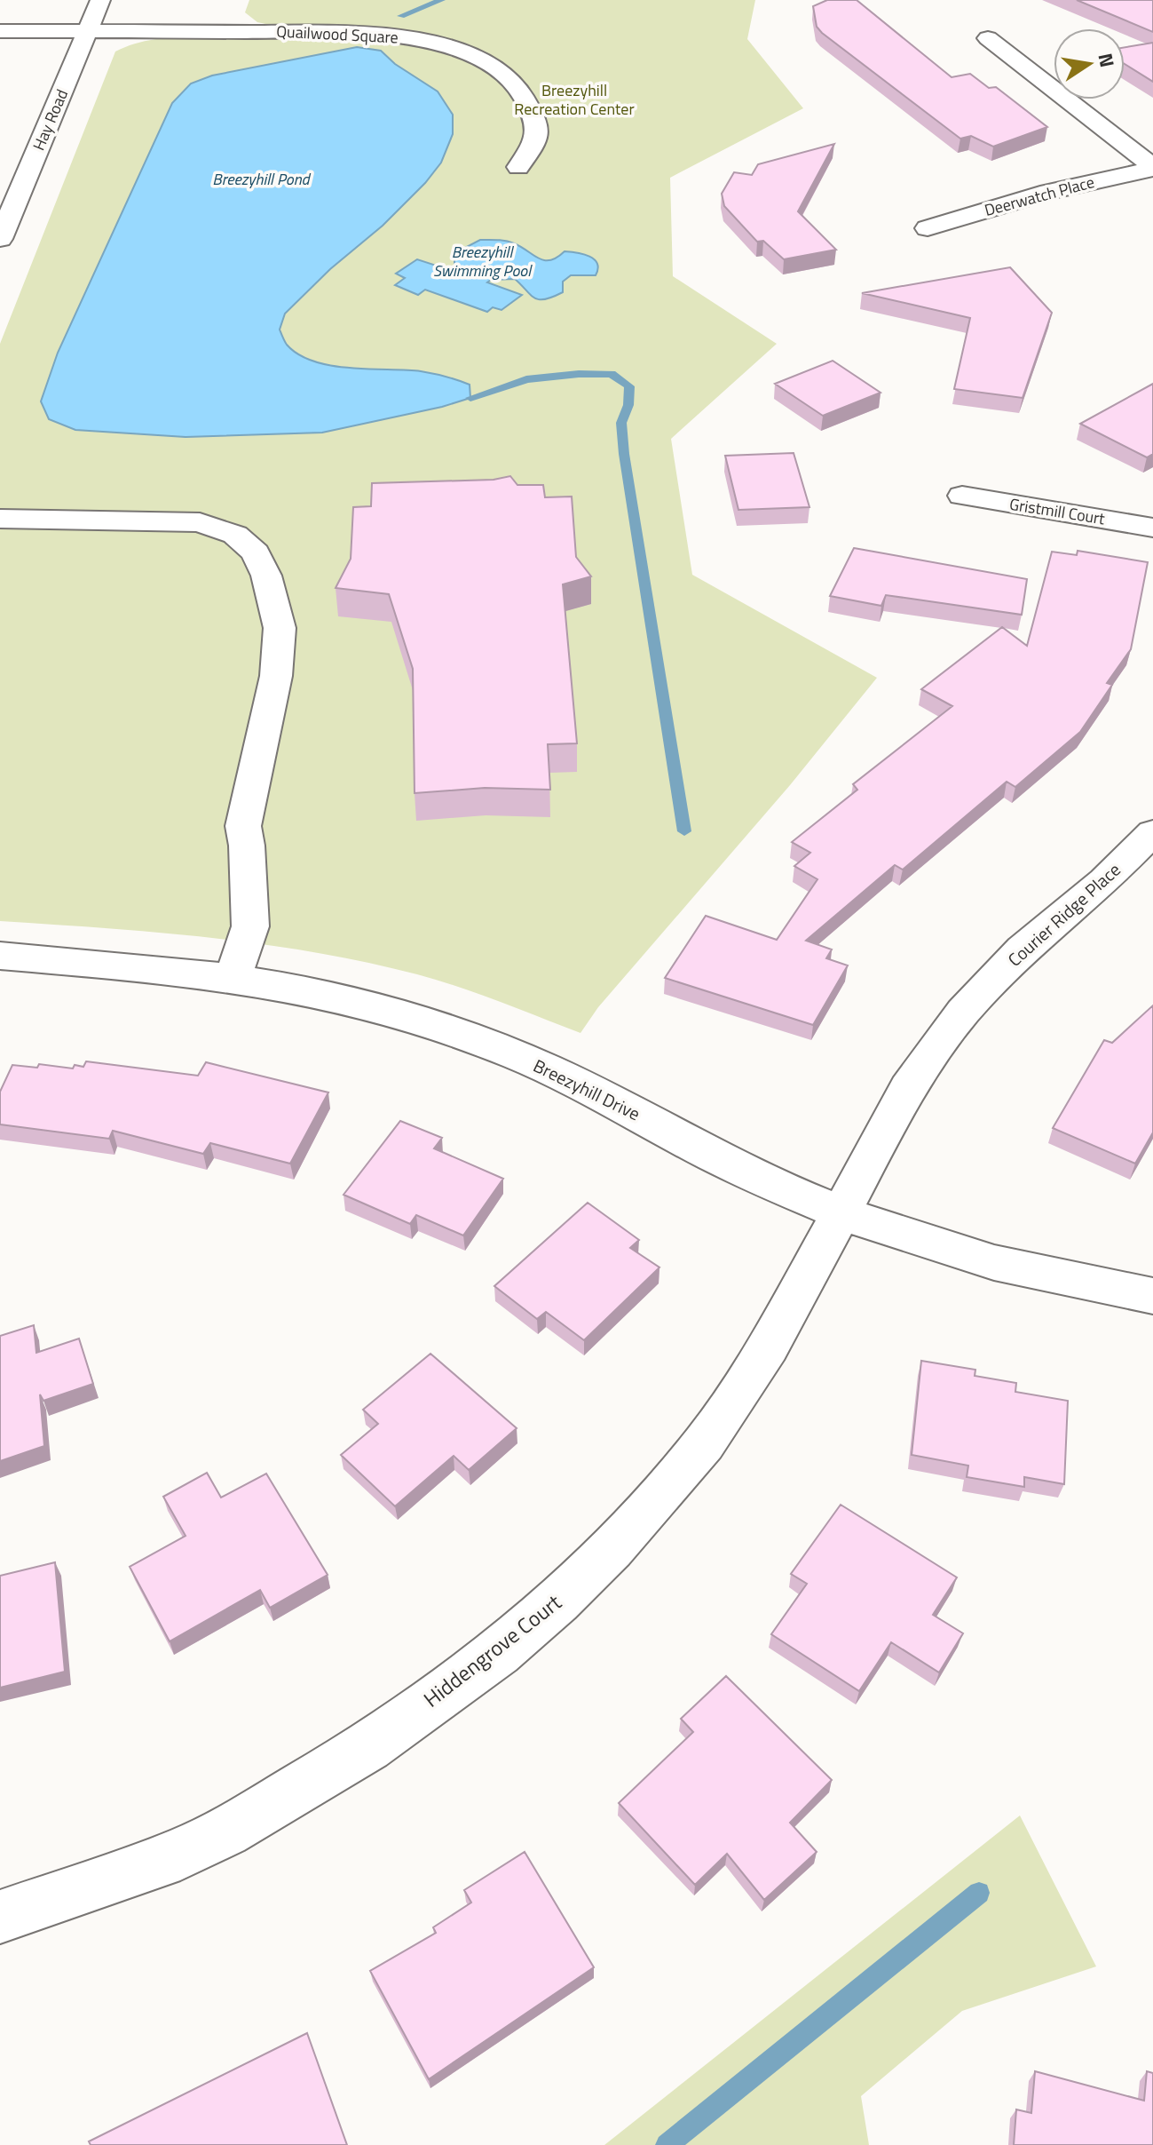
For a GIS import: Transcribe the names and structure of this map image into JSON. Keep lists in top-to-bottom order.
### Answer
{
  "streets": {
    "street": [
      "Quailwood Square",
      "Hay Road",
      "Deerwatch Place",
      "Gristmill Court",
      "Courier Ridge Place",
      "Breezyhill Drive",
      "Hiddengrove Court"
    ]
  },
  "crossings": [
    ["Quailwood Square", "Hay Road"],
    ["Courier Ridge Place", "Breezyhill Drive"],
    ["Courier Ridge Place", "Hiddengrove Court"],
    ["Breezyhill Drive", "Hiddengrove Court"]
  ],
  "water": ["Breezyhill Pond", "Breezyhill Swimming Pool"],
  "parks": ["Breezyhill Recreation Center"],
  "north": "right"
}
